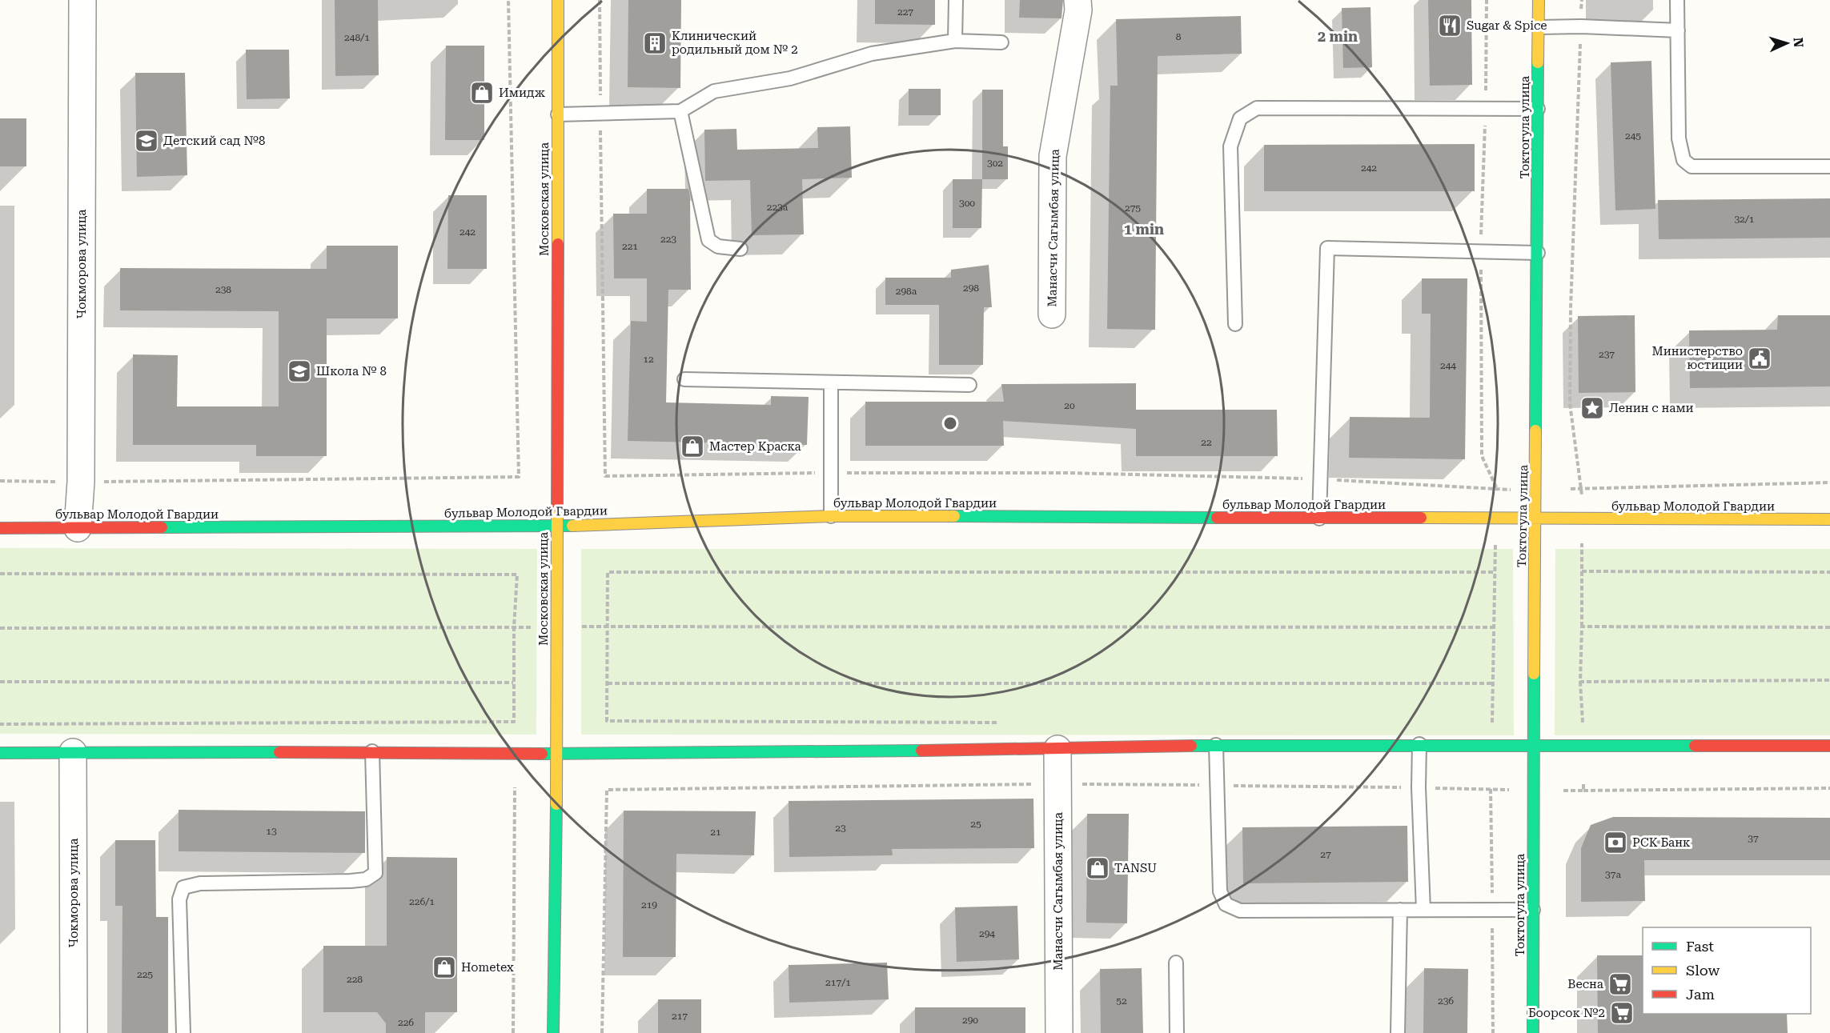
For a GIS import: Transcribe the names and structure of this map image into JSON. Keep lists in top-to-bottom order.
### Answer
{
  "streets": {
    "main road": ["Токтогула улица", "Московская улица", "бульвар Молодой Гвардии"],
    "street": ["Манасчи Сагымбая улица", "Чокморова улица"]
  },
  "crossings": [
    ["Токтогула улица", "бульвар Молодой Гвардии"],
    ["Московская улица", "бульвар Молодой Гвардии"],
    ["Чокморова улица", "бульвар Молодой Гвардии"]
  ],
  "places": {
    "restaurant": ["Sugar & Spice"],
    "building": ["Клинический родильный дом № 2"],
    "shop": [
      "Имидж",
      "Мастер Краска",
      "TANSU",
      "Hometex"
    ],
    "school or university": ["Детский сад №8", "Школа № 8"],
    "public building": ["Министерство юстиции"],
    "place": ["Ленин с нами"],
    "bank": ["РСК Банк"],
    "supermarket": ["Весна", "Боорсок №2"]
  },
  "house_numbers": [
    "227",
    "8",
    "248/1",
    "245",
    "302",
    "242",
    "300",
    "223a",
    "275",
    "32/1",
    "242",
    "223",
    "221",
    "298",
    "238",
    "298a",
    "237",
    "12",
    "244",
    "20",
    "22",
    "25",
    "23",
    "13",
    "21",
    "37",
    "27",
    "37a",
    "226/1",
    "219",
    "294",
    "225",
    "228",
    "217/1",
    "52",
    "236",
    "217",
    "290",
    "226"
  ],
  "legend": ["Fast", "Slow", "Jam"],
  "north": "right",
  "rings": ["2 min", "1 min"]
}
